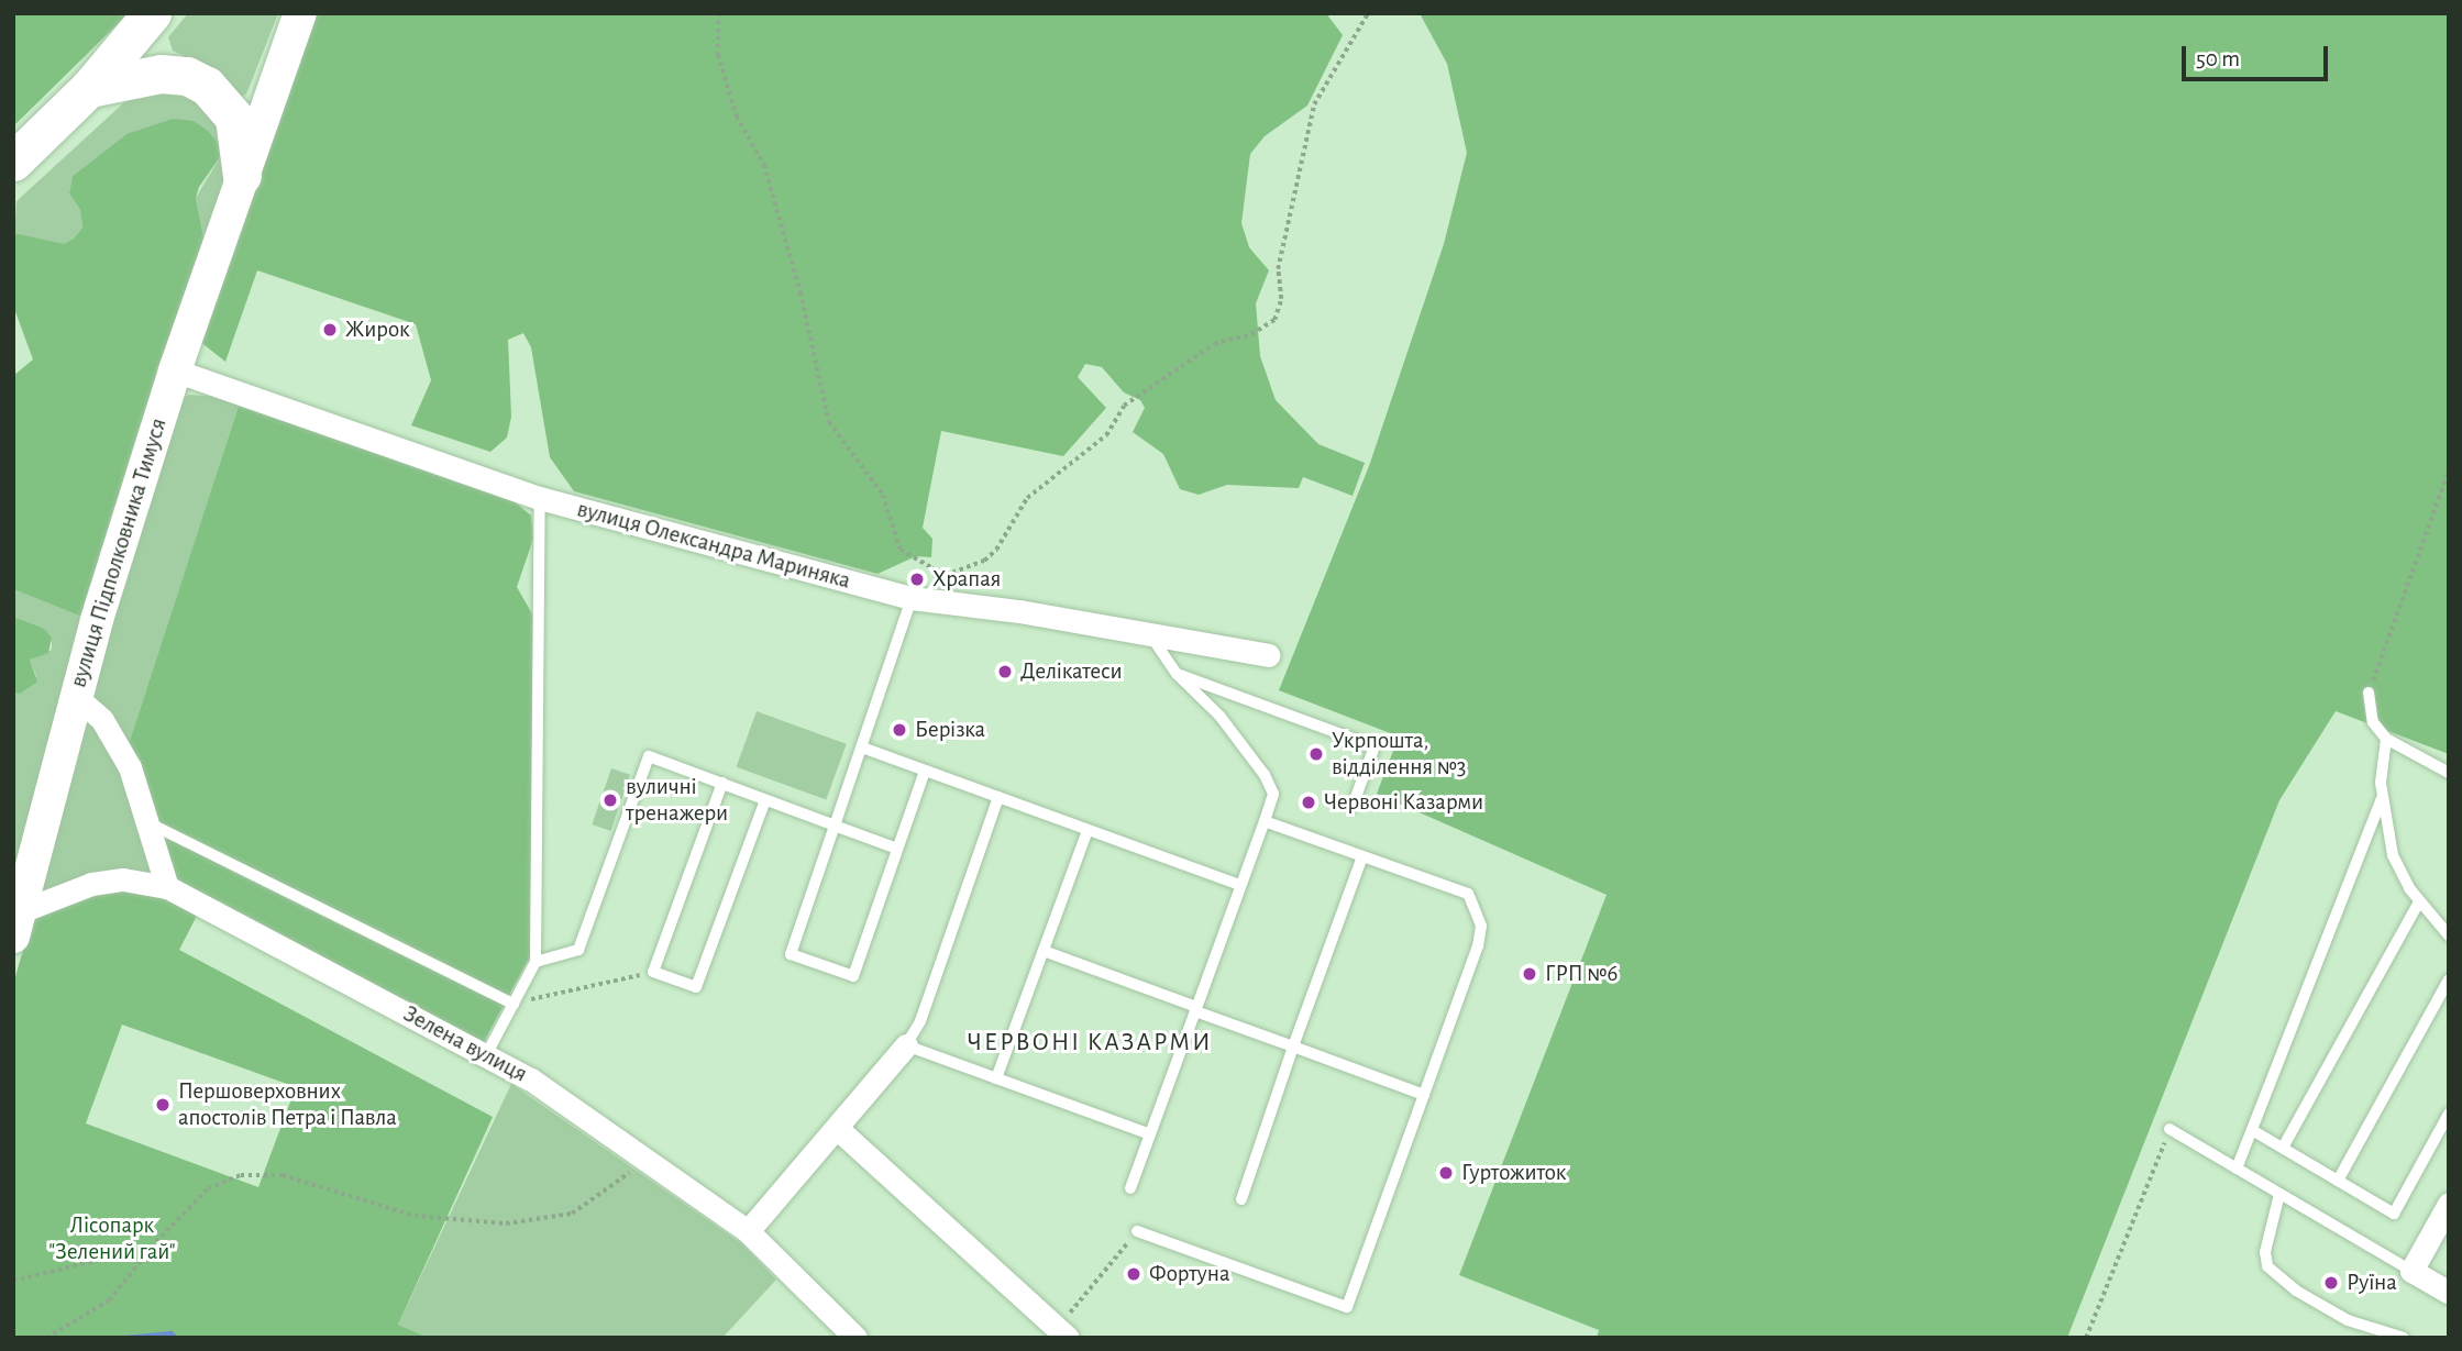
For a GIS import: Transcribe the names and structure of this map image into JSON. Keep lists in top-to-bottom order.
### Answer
{
  "streets": {
    "main road": ["вулиця Підполковника Тимуся"],
    "street": ["вулиця Олександра Мариняка", "Зелена вулиця"]
  },
  "crossings": [
    ["вулиця Олександра Мариняка", "вулиця Підполковника Тимуся"],
    ["вулиця Підполковника Тимуся", "Зелена вулиця"]
  ],
  "districts": ["ЧЕРВОНІ КАЗАРМИ"],
  "parks": ["Лісопарк \"Зелений гай\""],
  "places": [
    "Жирок",
    "Храпая",
    "Делікатеси",
    "Берізка",
    "Укрпошта, відділення №3",
    "вуличні тренажери",
    "Червоні Казарми",
    "ГРП №6",
    "Першоверховних апостолів Петра і Павла",
    "Гуртожиток",
    "Фортуна",
    "Руїна"
  ],
  "scale_bar": "50 m"
}
